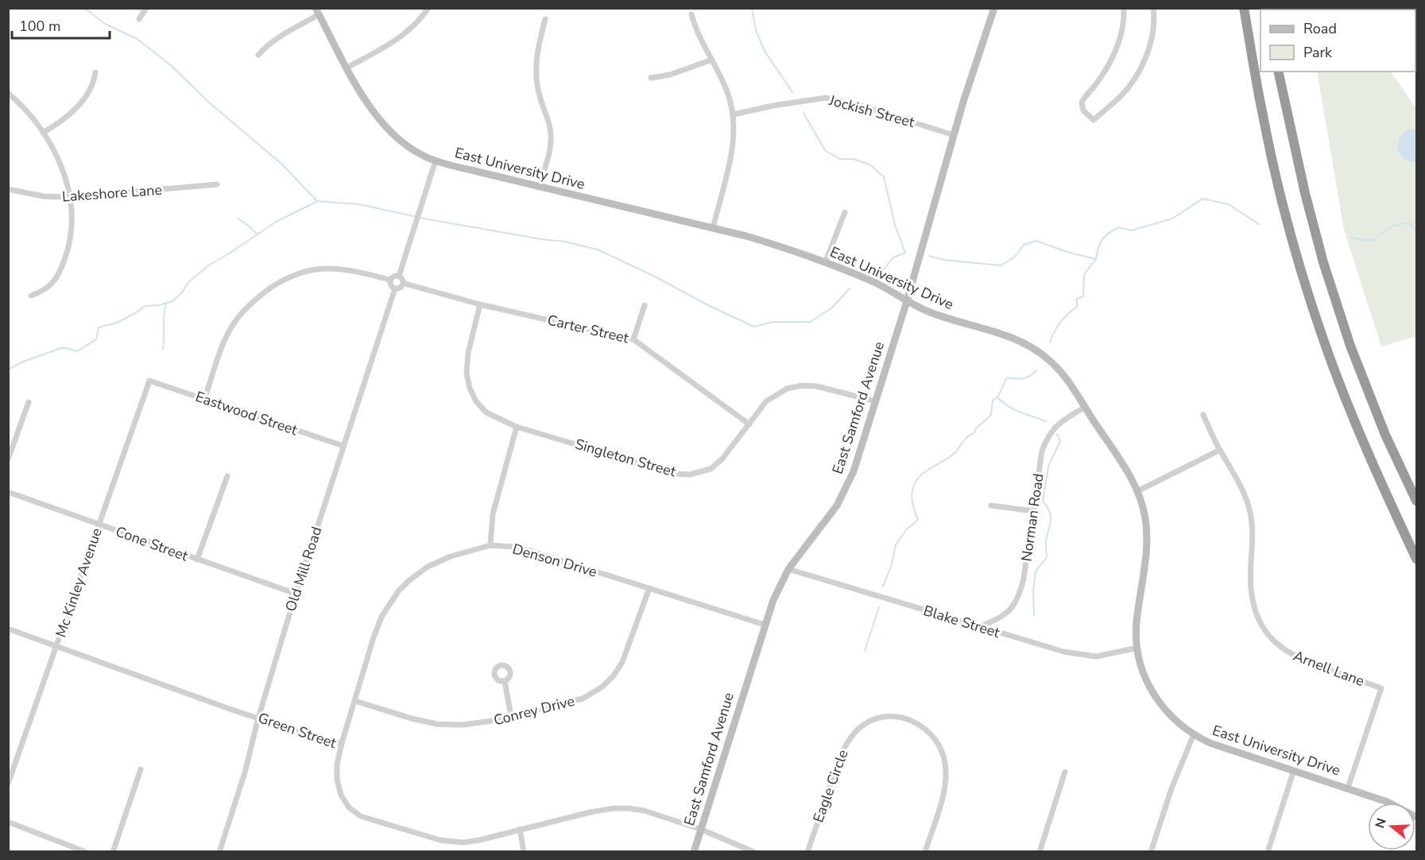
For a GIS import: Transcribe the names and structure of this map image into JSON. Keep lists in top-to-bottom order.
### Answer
{
  "streets": {
    "main road": ["East University Drive", "East Samford Avenue"],
    "street": [
      "Jockish Street",
      "Lakeshore Lane",
      "Carter Street",
      "Eastwood Street",
      "Singleton Street",
      "Norman Road",
      "Cone Street",
      "Denson Drive",
      "Old Mill Road",
      "Mc Kinley Avenue",
      "Blake Street",
      "Arnell Lane",
      "Conrey Drive",
      "Green Street",
      "Eagle Circle"
    ]
  },
  "crossings": [
    ["Jockish Street", "East Samford Avenue"],
    ["East University Drive", "East Samford Avenue"],
    ["East University Drive", "Norman Road"],
    ["East University Drive", "Blake Street"],
    ["East University Drive", "Arnell Lane"],
    ["Carter Street", "Singleton Street"],
    ["Carter Street", "Old Mill Road"],
    ["East Samford Avenue", "Singleton Street"],
    ["East Samford Avenue", "Denson Drive"],
    ["East Samford Avenue", "Blake Street"],
    ["East Samford Avenue", "Green Street"],
    ["Eastwood Street", "Old Mill Road"],
    ["Eastwood Street", "Mc Kinley Avenue"],
    ["Norman Road", "Blake Street"],
    ["Cone Street", "Old Mill Road"],
    ["Cone Street", "Mc Kinley Avenue"],
    ["Denson Drive", "Conrey Drive"],
    ["Denson Drive", "Green Street"],
    ["Old Mill Road", "Green Street"],
    ["Mc Kinley Avenue", "Green Street"]
  ],
  "legend": ["Road", "Park"],
  "scale_bar": "100 m",
  "north": "left"
}
